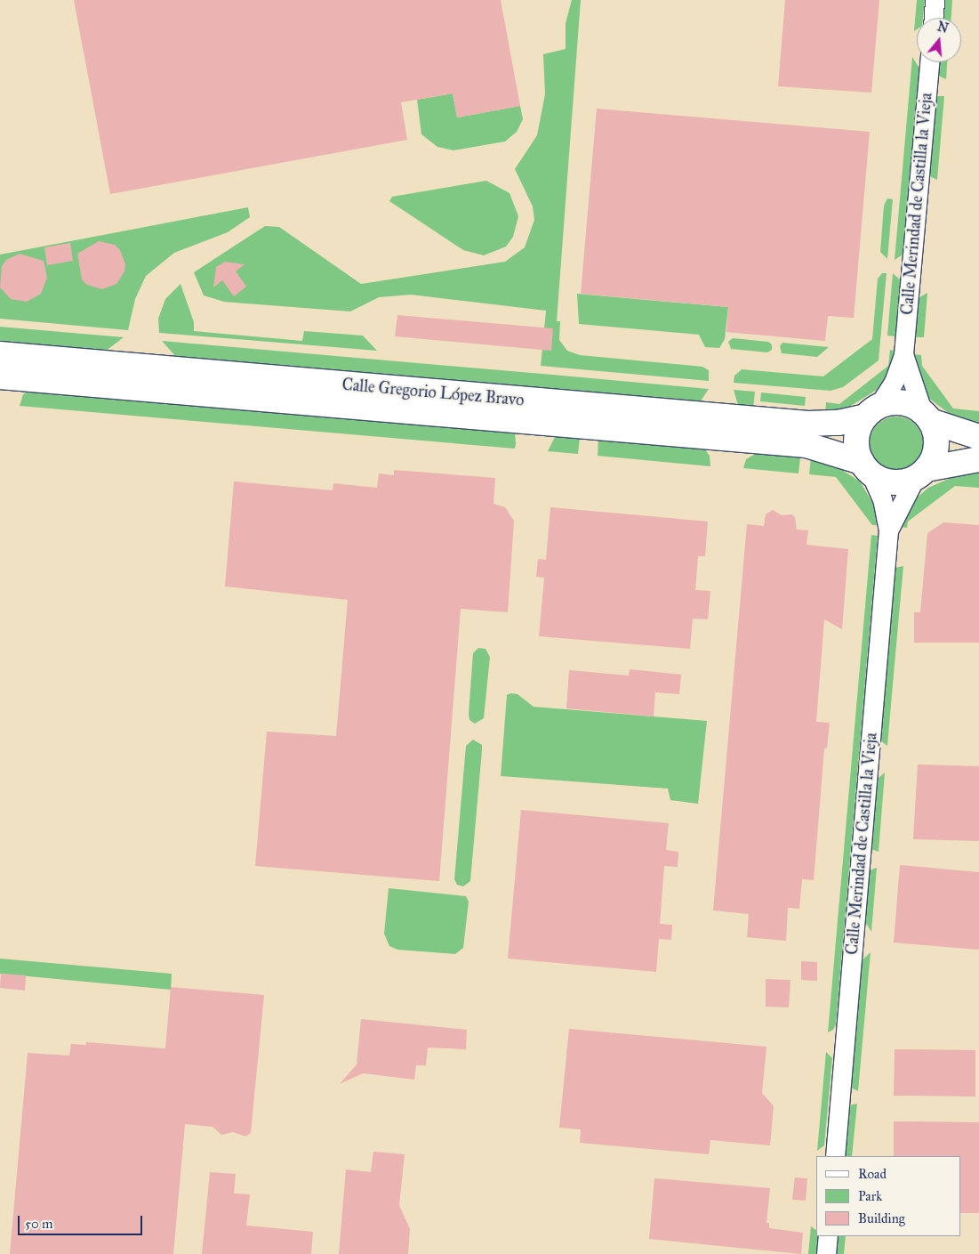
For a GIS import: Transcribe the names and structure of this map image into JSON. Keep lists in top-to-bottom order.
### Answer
{
  "streets": {
    "main road": ["Calle Gregorio López Bravo"],
    "street": ["Calle Merindad de Castilla la Vieja"]
  },
  "crossings": [
    ["Calle Merindad de Castilla la Vieja", "Calle Gregorio López Bravo"]
  ],
  "legend": ["Road", "Park", "Building"],
  "scale_bar": "50 m",
  "north": "top"
}
